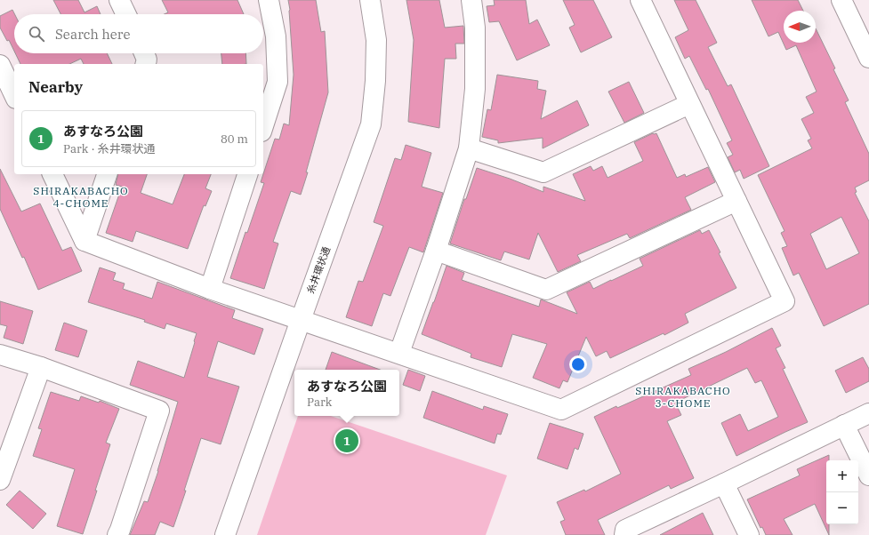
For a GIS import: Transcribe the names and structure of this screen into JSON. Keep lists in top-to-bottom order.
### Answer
{
  "streets": {
    "street": ["糸井環状通"]
  },
  "districts": ["SHIRAKABACHO 4-CHOME", "SHIRAKABACHO 3-CHOME"],
  "north": "left",
  "page": {
    "search": "Search here",
    "heading": "Nearby",
    "list": [
      {
        "mark": "1",
        "name": "あすなろ公園",
        "note": "Park · 糸井環状通",
        "value": "80 m"
      }
    ],
    "popup": ["あすなろ公園", "Park"],
    "pins": "1",
    "map_buttons": ["+", "−"]
  }
}
